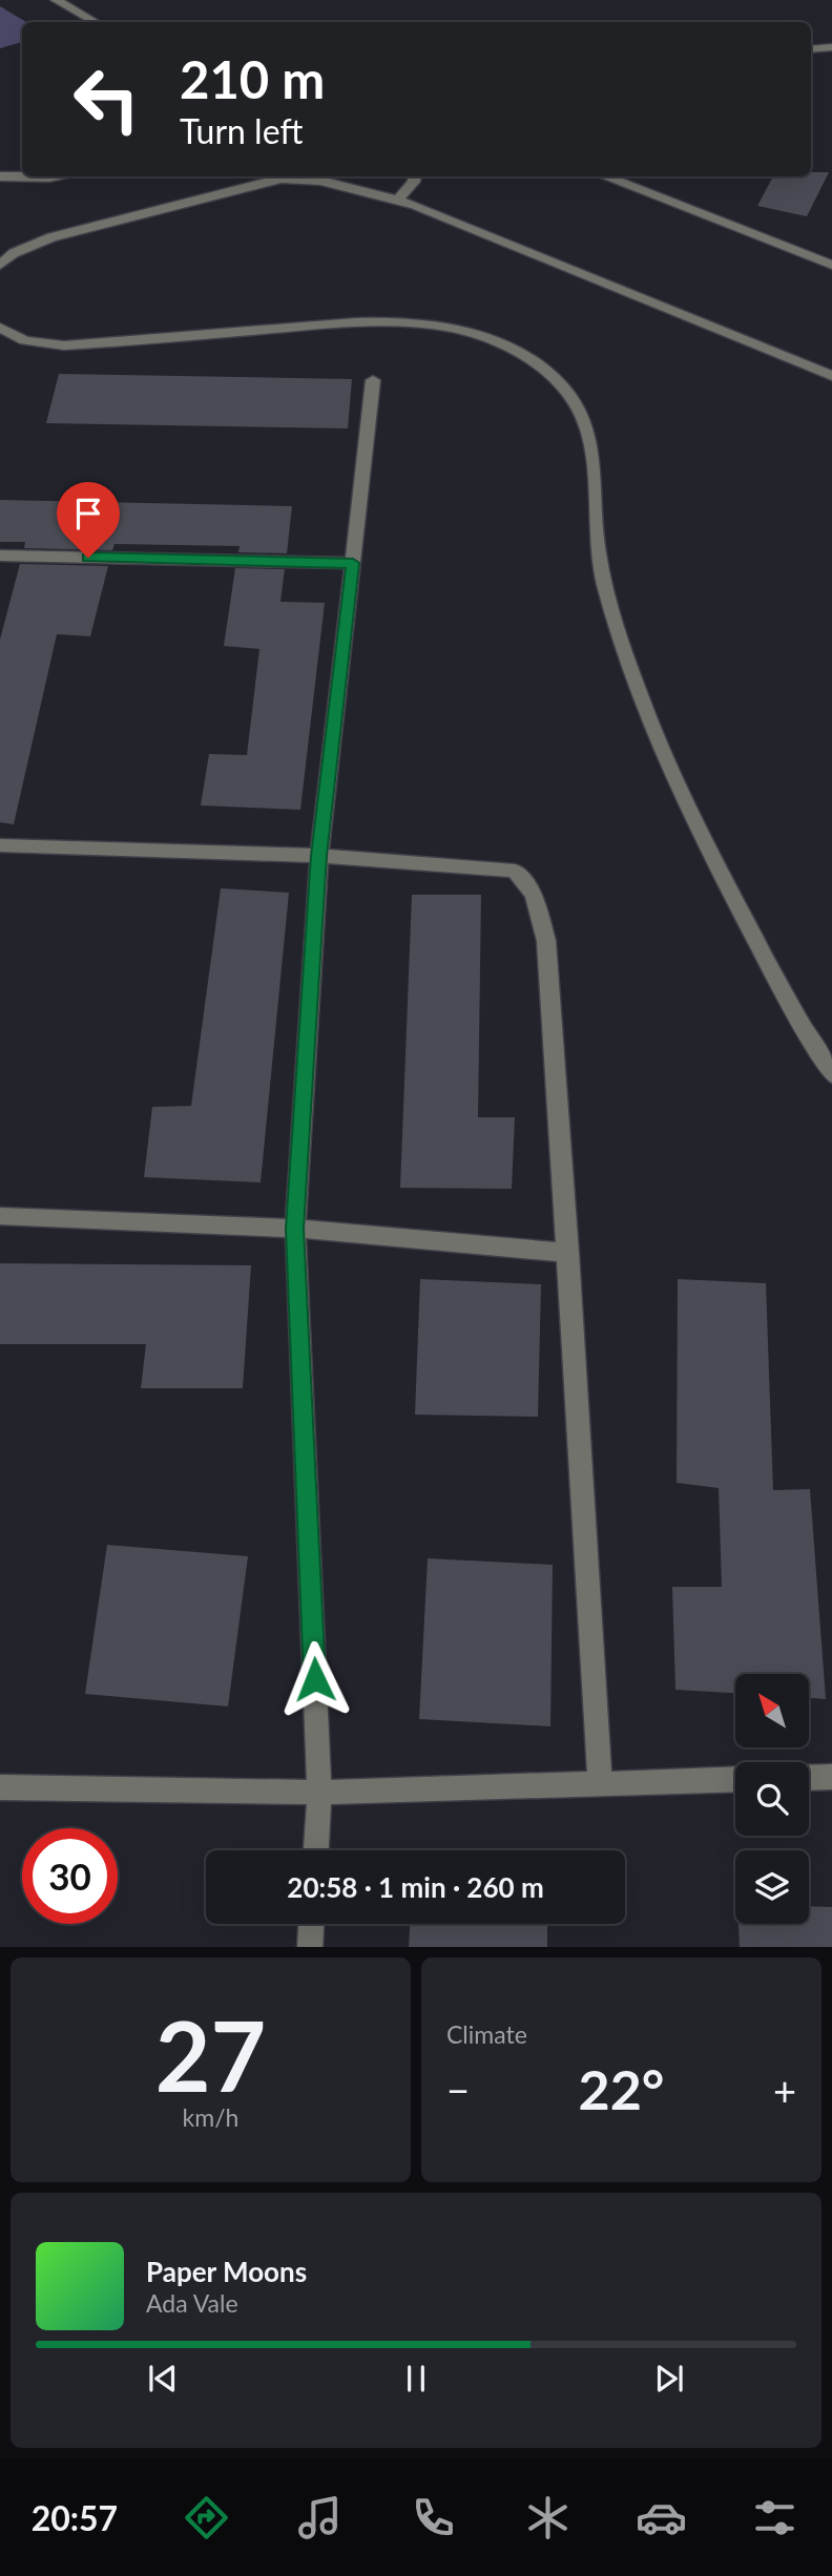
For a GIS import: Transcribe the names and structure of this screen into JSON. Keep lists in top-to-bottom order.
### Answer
{
  "north": "top left",
  "page": {
    "turn": ["210 m", "Turn left"],
    "limit": "30",
    "trip": "20:58 · 1 min · 260 m",
    "tile": [
      ["27", "km/h"],
      "Climate"
    ],
    "heat": ["−", "22°", "+"],
    "song": ["Paper Moons", "Ada Vale"],
    "tabs": "20:57"
  }
}
